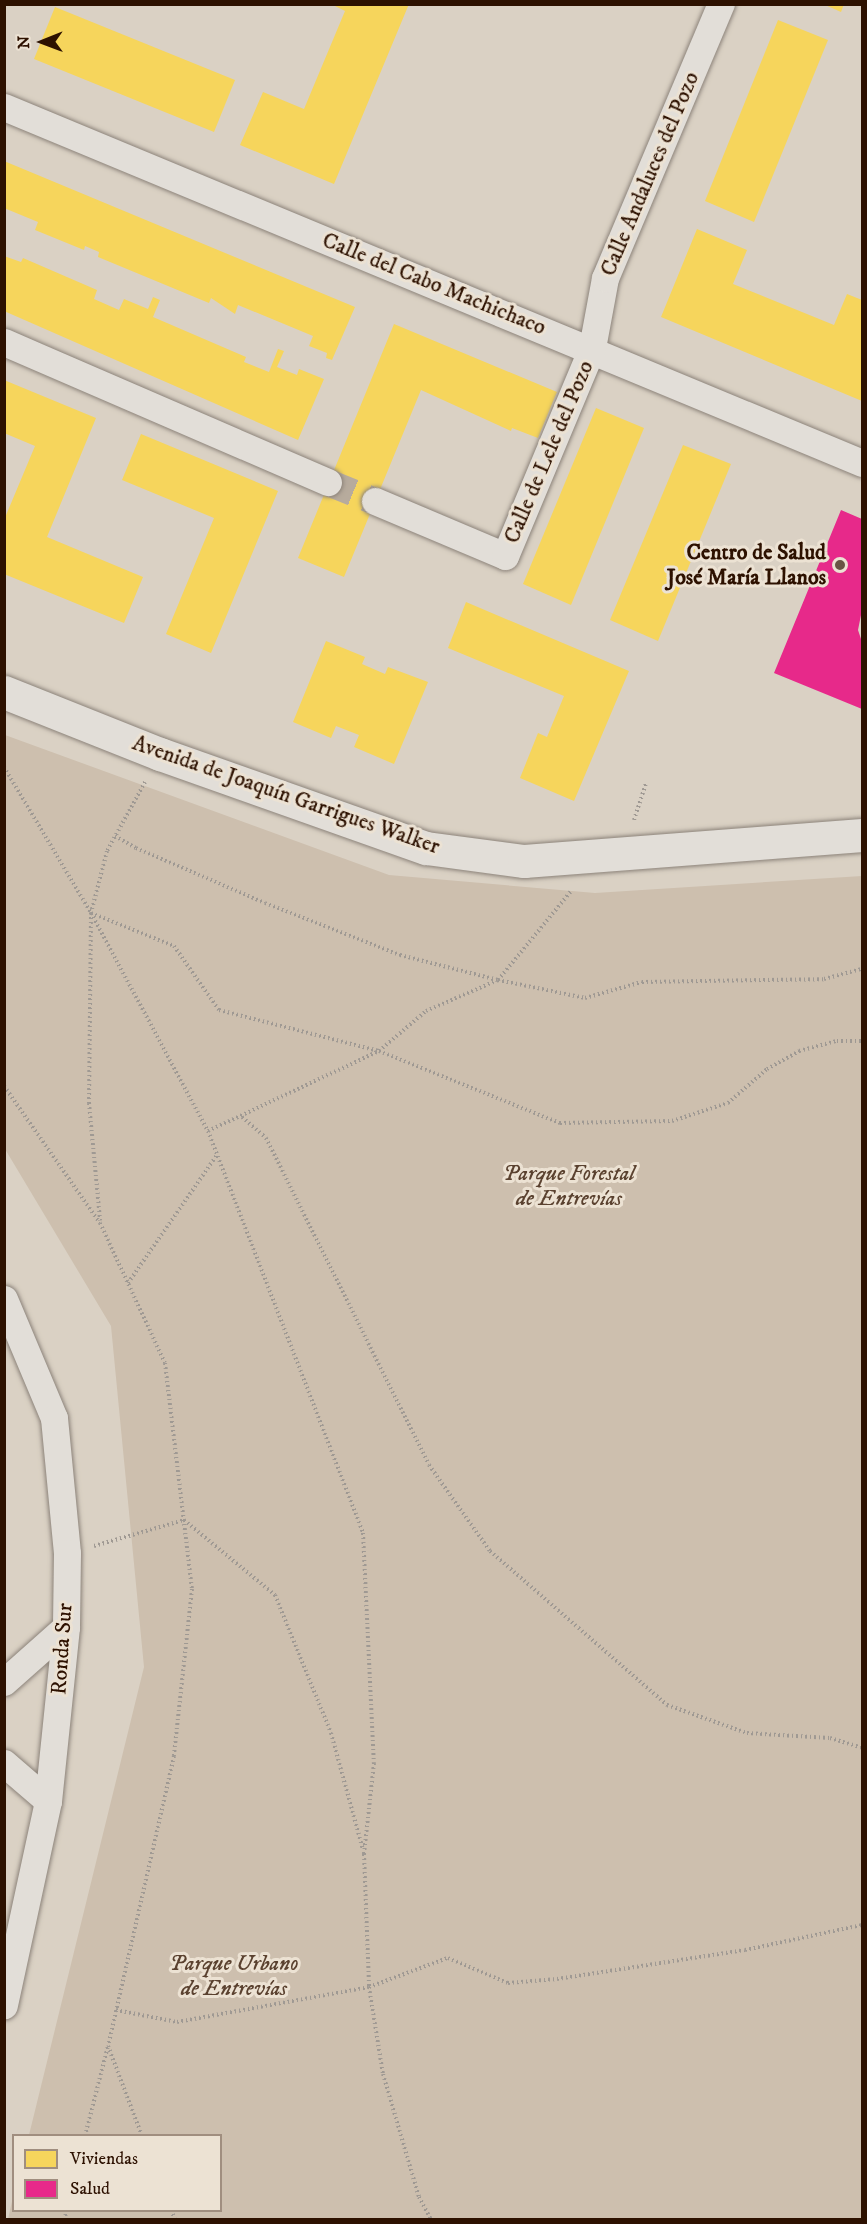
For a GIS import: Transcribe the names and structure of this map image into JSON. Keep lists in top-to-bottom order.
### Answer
{
  "streets": {
    "street": [
      "Calle Andaluces del Pozo",
      "Calle del Cabo Machichaco",
      "Calle de Lele del Pozo",
      "Avenida de Joaquín Garrigues Walker",
      "Ronda Sur"
    ]
  },
  "crossings": [
    ["Calle Andaluces del Pozo", "Calle del Cabo Machichaco"],
    ["Calle Andaluces del Pozo", "Calle de Lele del Pozo"],
    ["Calle del Cabo Machichaco", "Calle de Lele del Pozo"]
  ],
  "parks": ["Parque Forestal de Entrevías", "Parque Urbano de Entrevías"],
  "places": ["Centro de Salud José María Llanos"],
  "legend": ["Viviendas", "Salud"],
  "north": "left"
}
